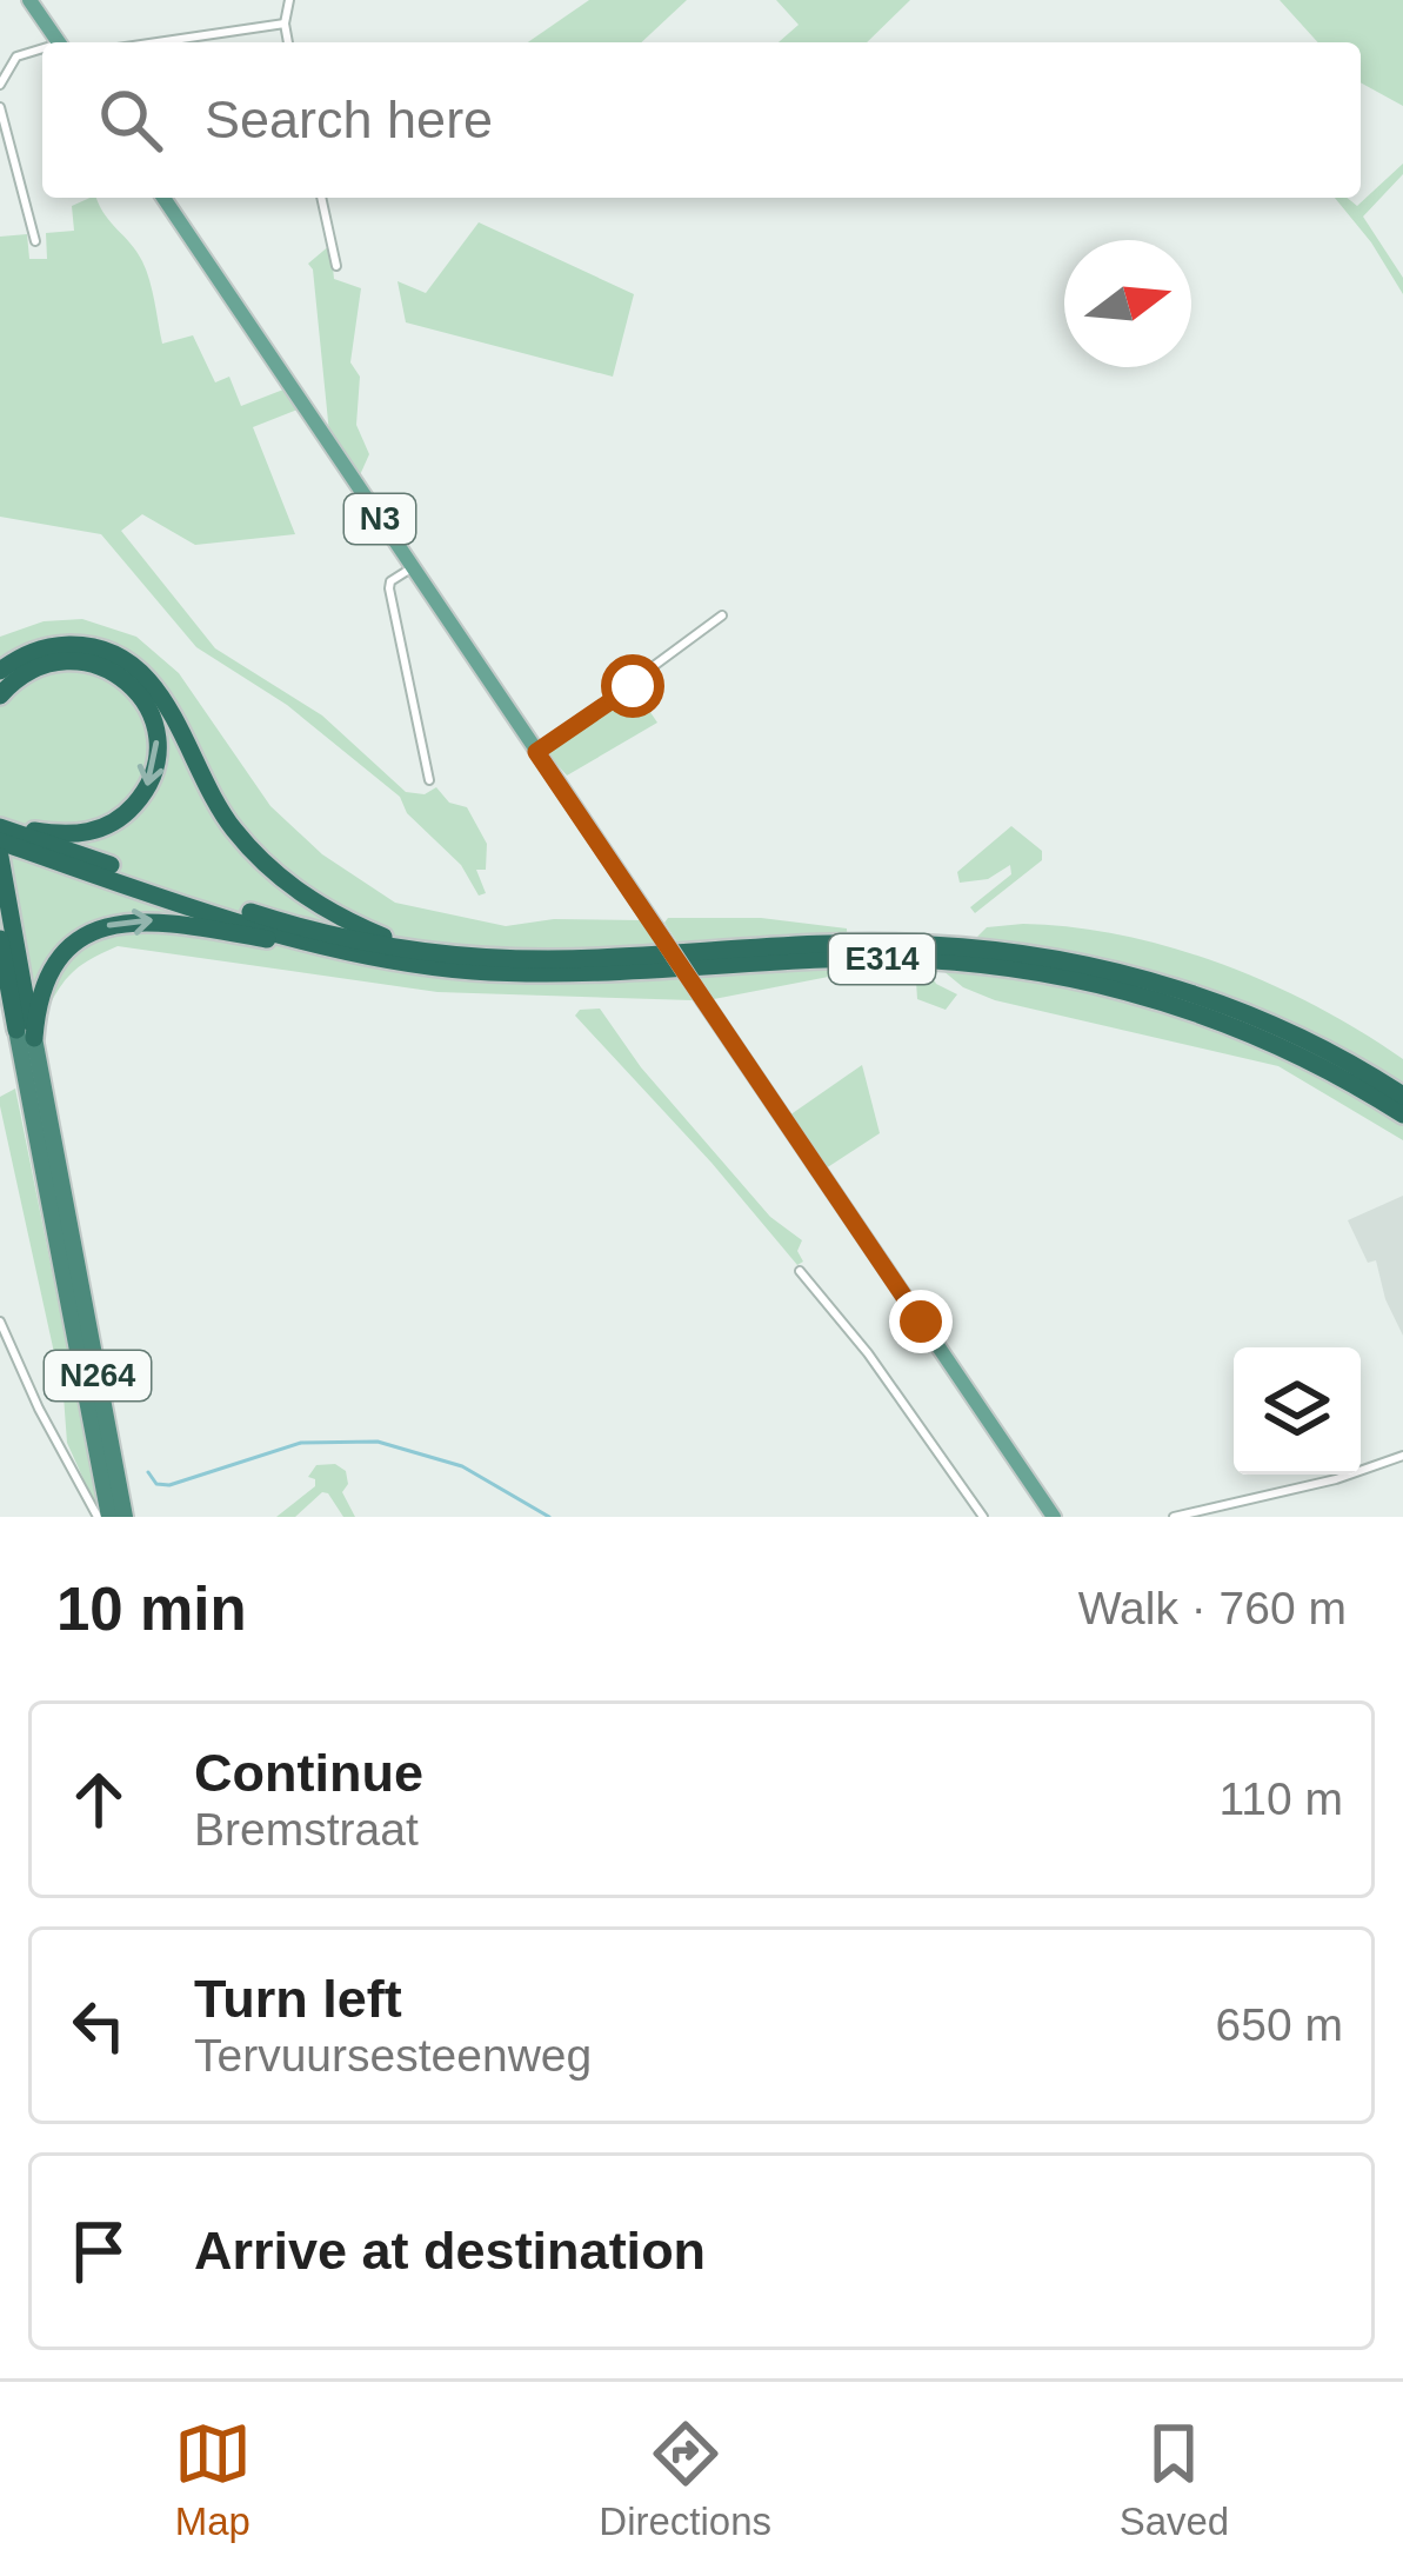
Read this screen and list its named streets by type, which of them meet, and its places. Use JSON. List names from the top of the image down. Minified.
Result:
{"streets":{"highway":["E314","N264"],"main road":["N3"]},"north":"right","page":{"search":"Search here","heading":["10 min","Walk · 760 m"],"list":[["Continue","Bremstraat","110 m"],["Turn left","Tervuursesteenweg","650 m"],"Arrive at destination"],"nav":["Map","Directions","Saved"]}}
